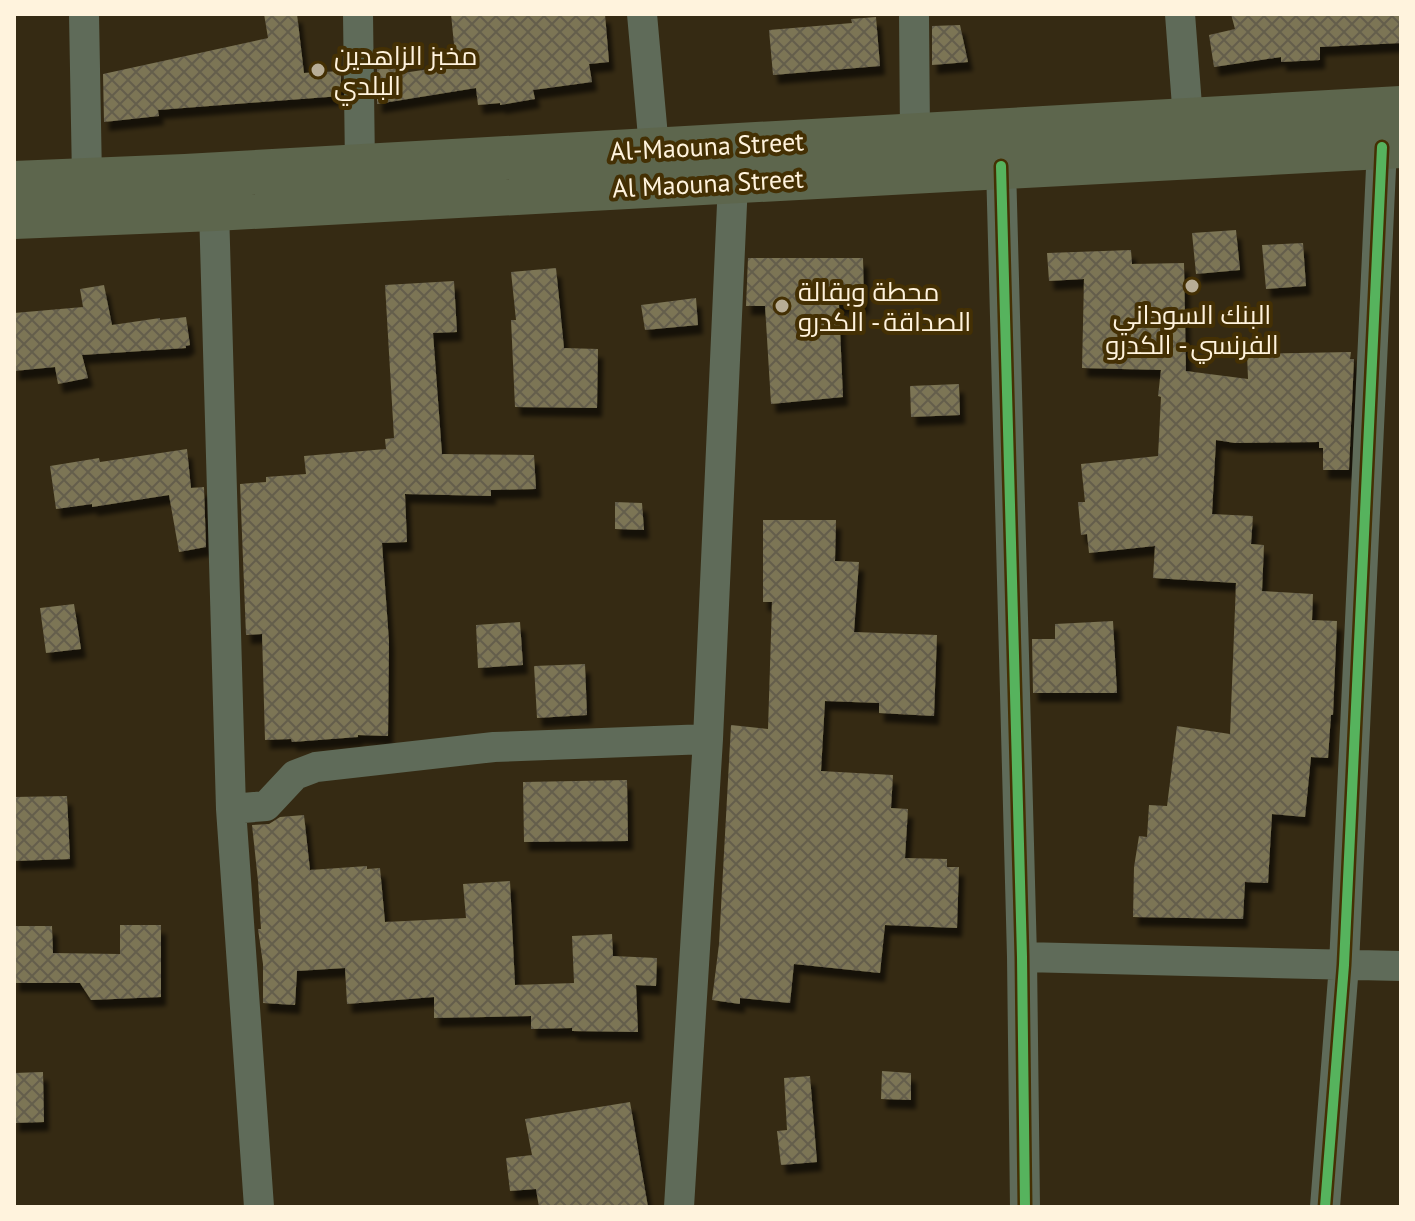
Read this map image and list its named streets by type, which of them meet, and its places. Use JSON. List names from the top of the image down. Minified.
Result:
{"streets":{"highway":["Al-Maouna Street","Al Maouna Street"]},"crossings":[["Al-Maouna Street","Al Maouna Street"]],"places":["مخبز الزاهدين البلدي","البنك السوداني الفرنسي - الكدرو","محطة وبقالة الصداقة - الكدرو"]}
